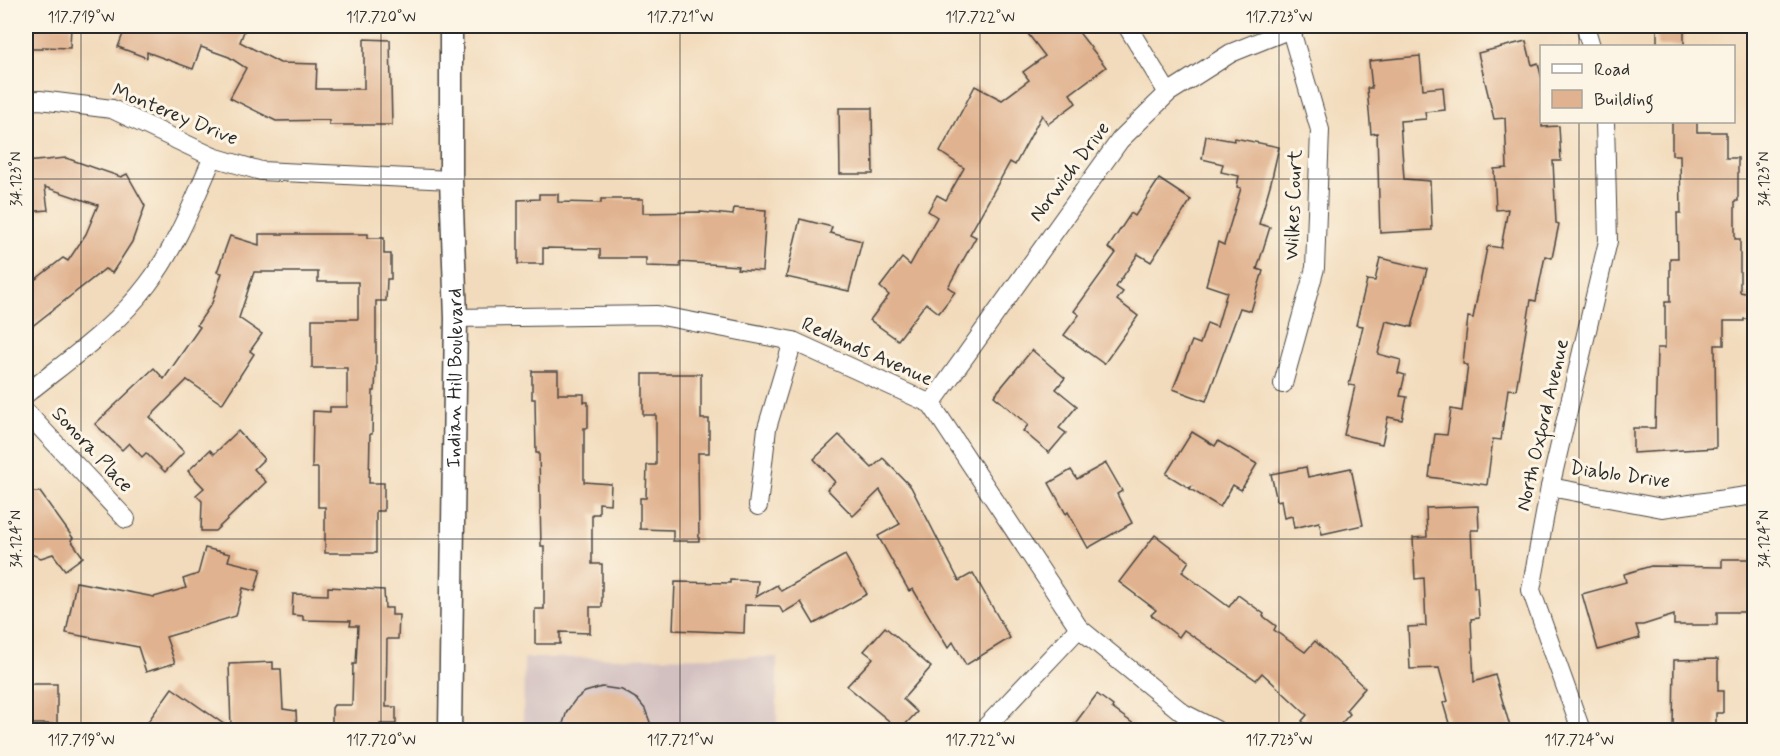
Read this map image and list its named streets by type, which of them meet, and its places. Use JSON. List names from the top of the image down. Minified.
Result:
{"streets":{"street":["Monterey Drive","Norwich Drive","Wilkes Court","Redlands Avenue","Indian Hill Boulevard","North Oxford Avenue","Sonora Place","Diablo Drive"]},"crossings":[["Monterey Drive","Indian Hill Boulevard"],["Norwich Drive","Wilkes Court"],["Norwich Drive","Redlands Avenue"],["Redlands Avenue","Indian Hill Boulevard"],["North Oxford Avenue","Diablo Drive"]],"legend":["Road","Building"],"coordinates":["117.719°W","117.720°W","117.721°W","117.722°W","117.723°W","34.123°N","34.124°N","117.724°W"]}
